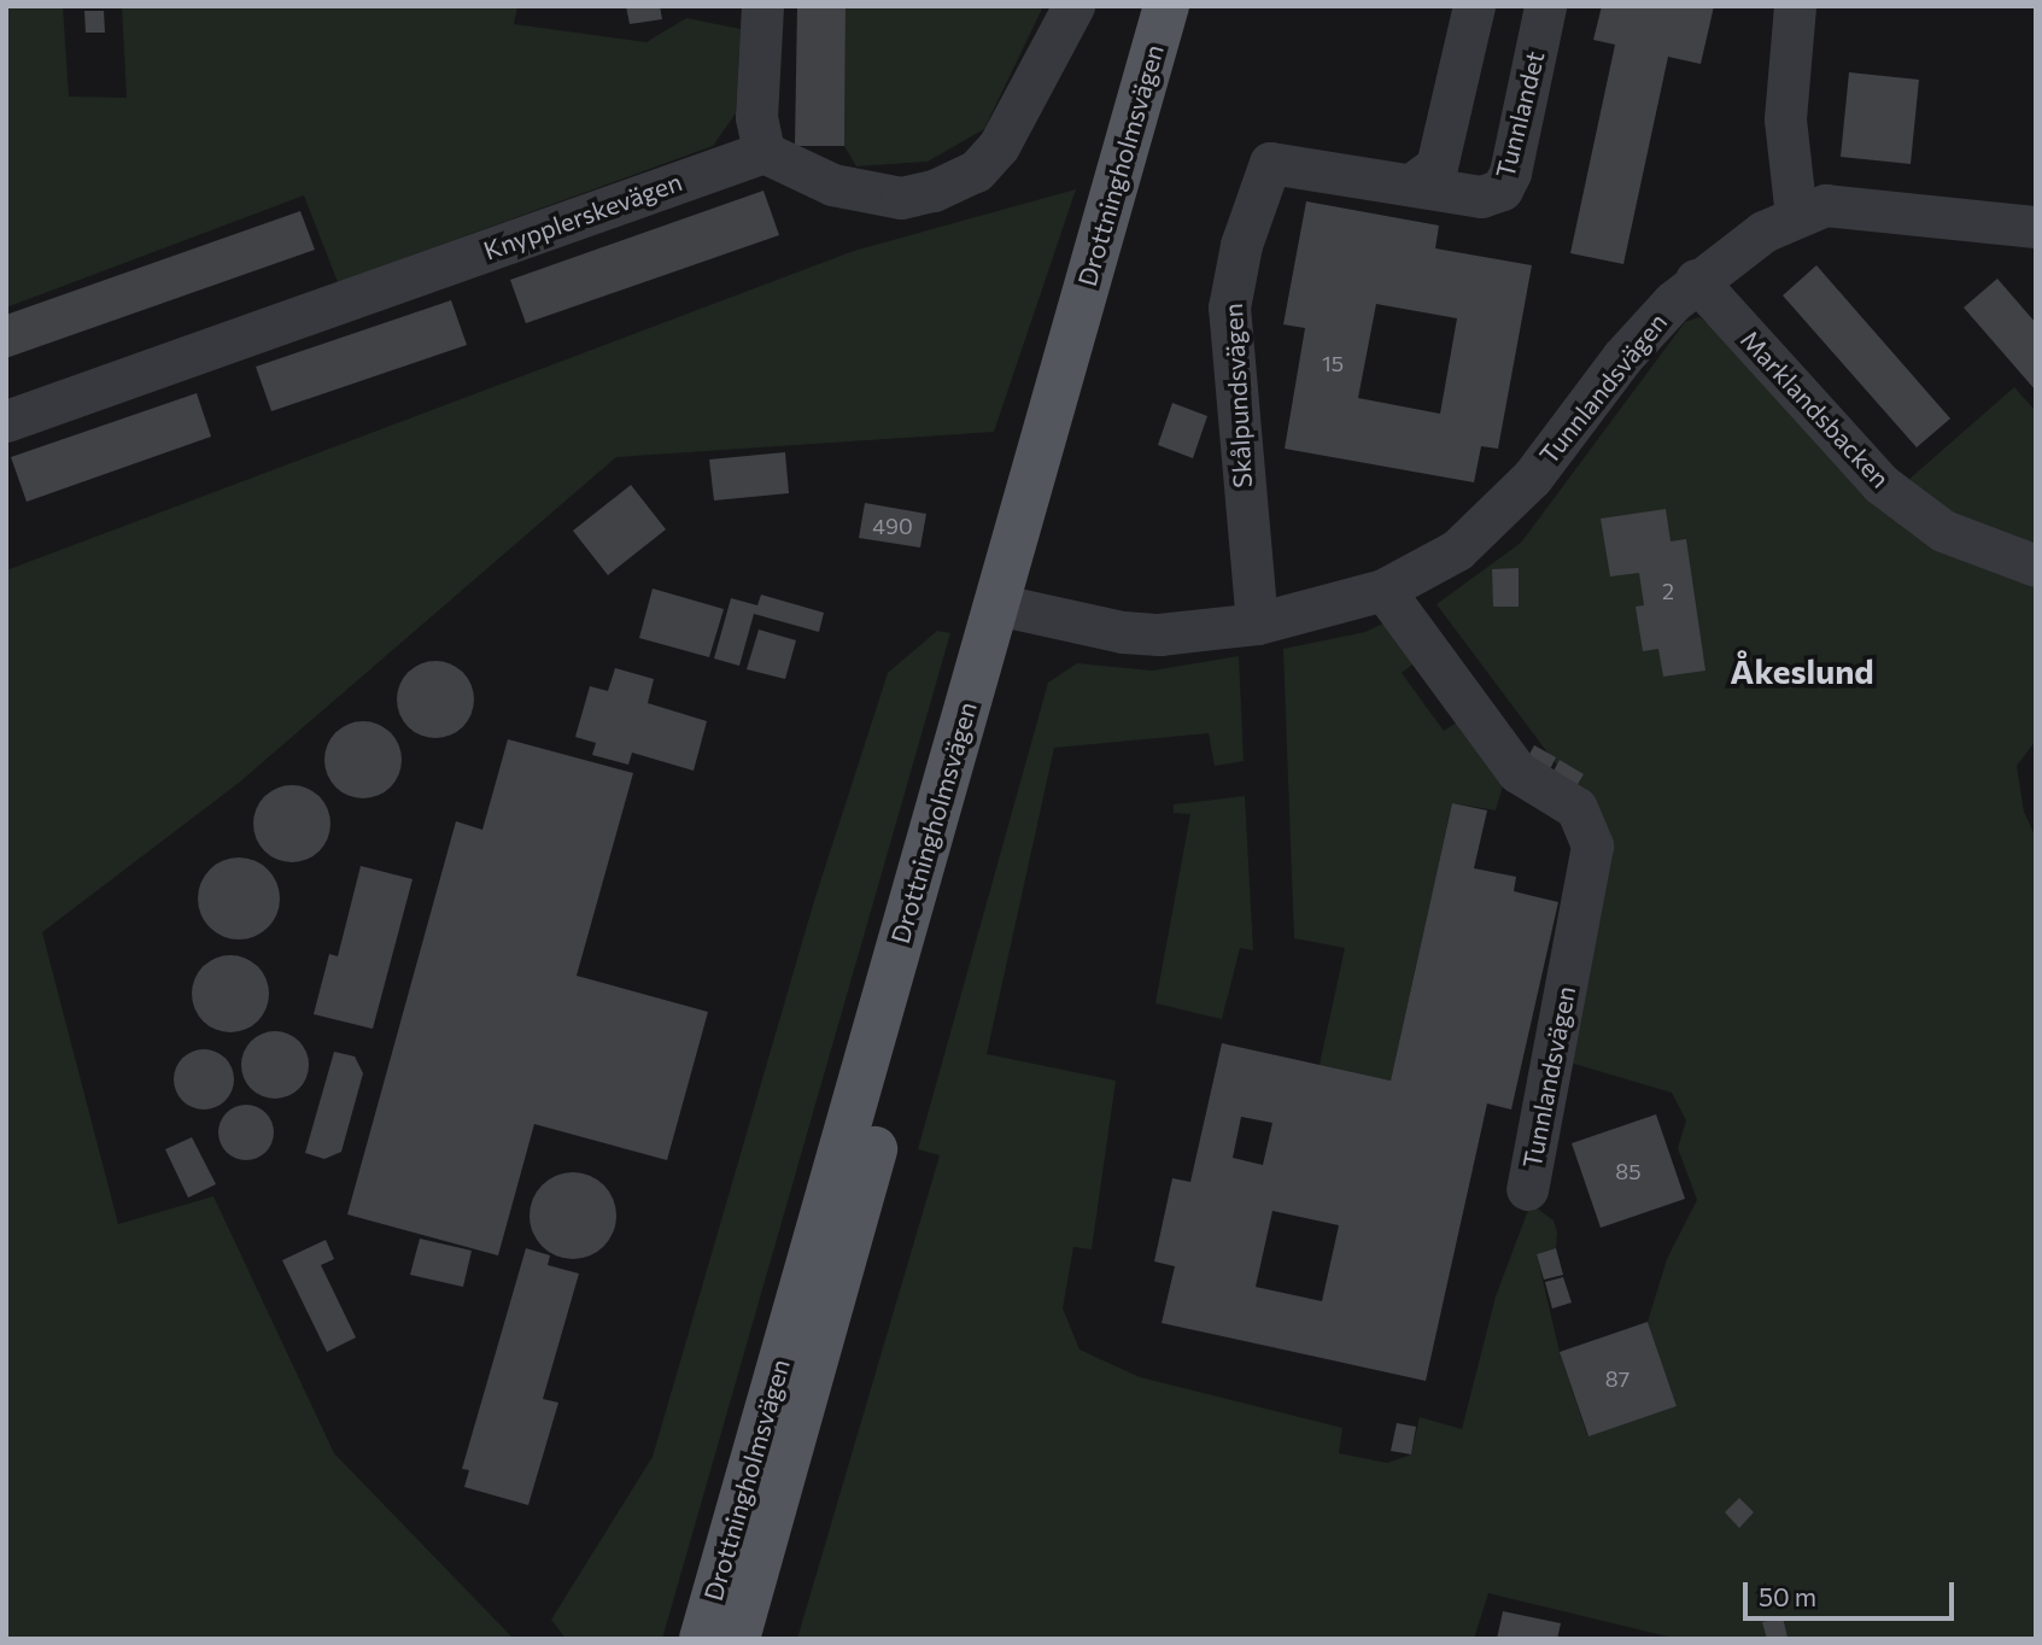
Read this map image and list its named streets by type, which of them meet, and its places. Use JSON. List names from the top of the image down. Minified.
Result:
{"streets":{"main road":["Drottningholmsvägen"],"street":["Tunnlandet","Knypplerskevägen","Tunnlandsvägen","Skålpundsvägen","Marklandsbacken"]},"crossings":[["Tunnlandet","Skålpundsvägen"],["Drottningholmsvägen","Tunnlandsvägen"],["Tunnlandsvägen","Skålpundsvägen"],["Tunnlandsvägen","Marklandsbacken"]],"districts":["Åkeslund"],"house_numbers":["15","490","2","85","87"],"scale_bar":"50 m"}
